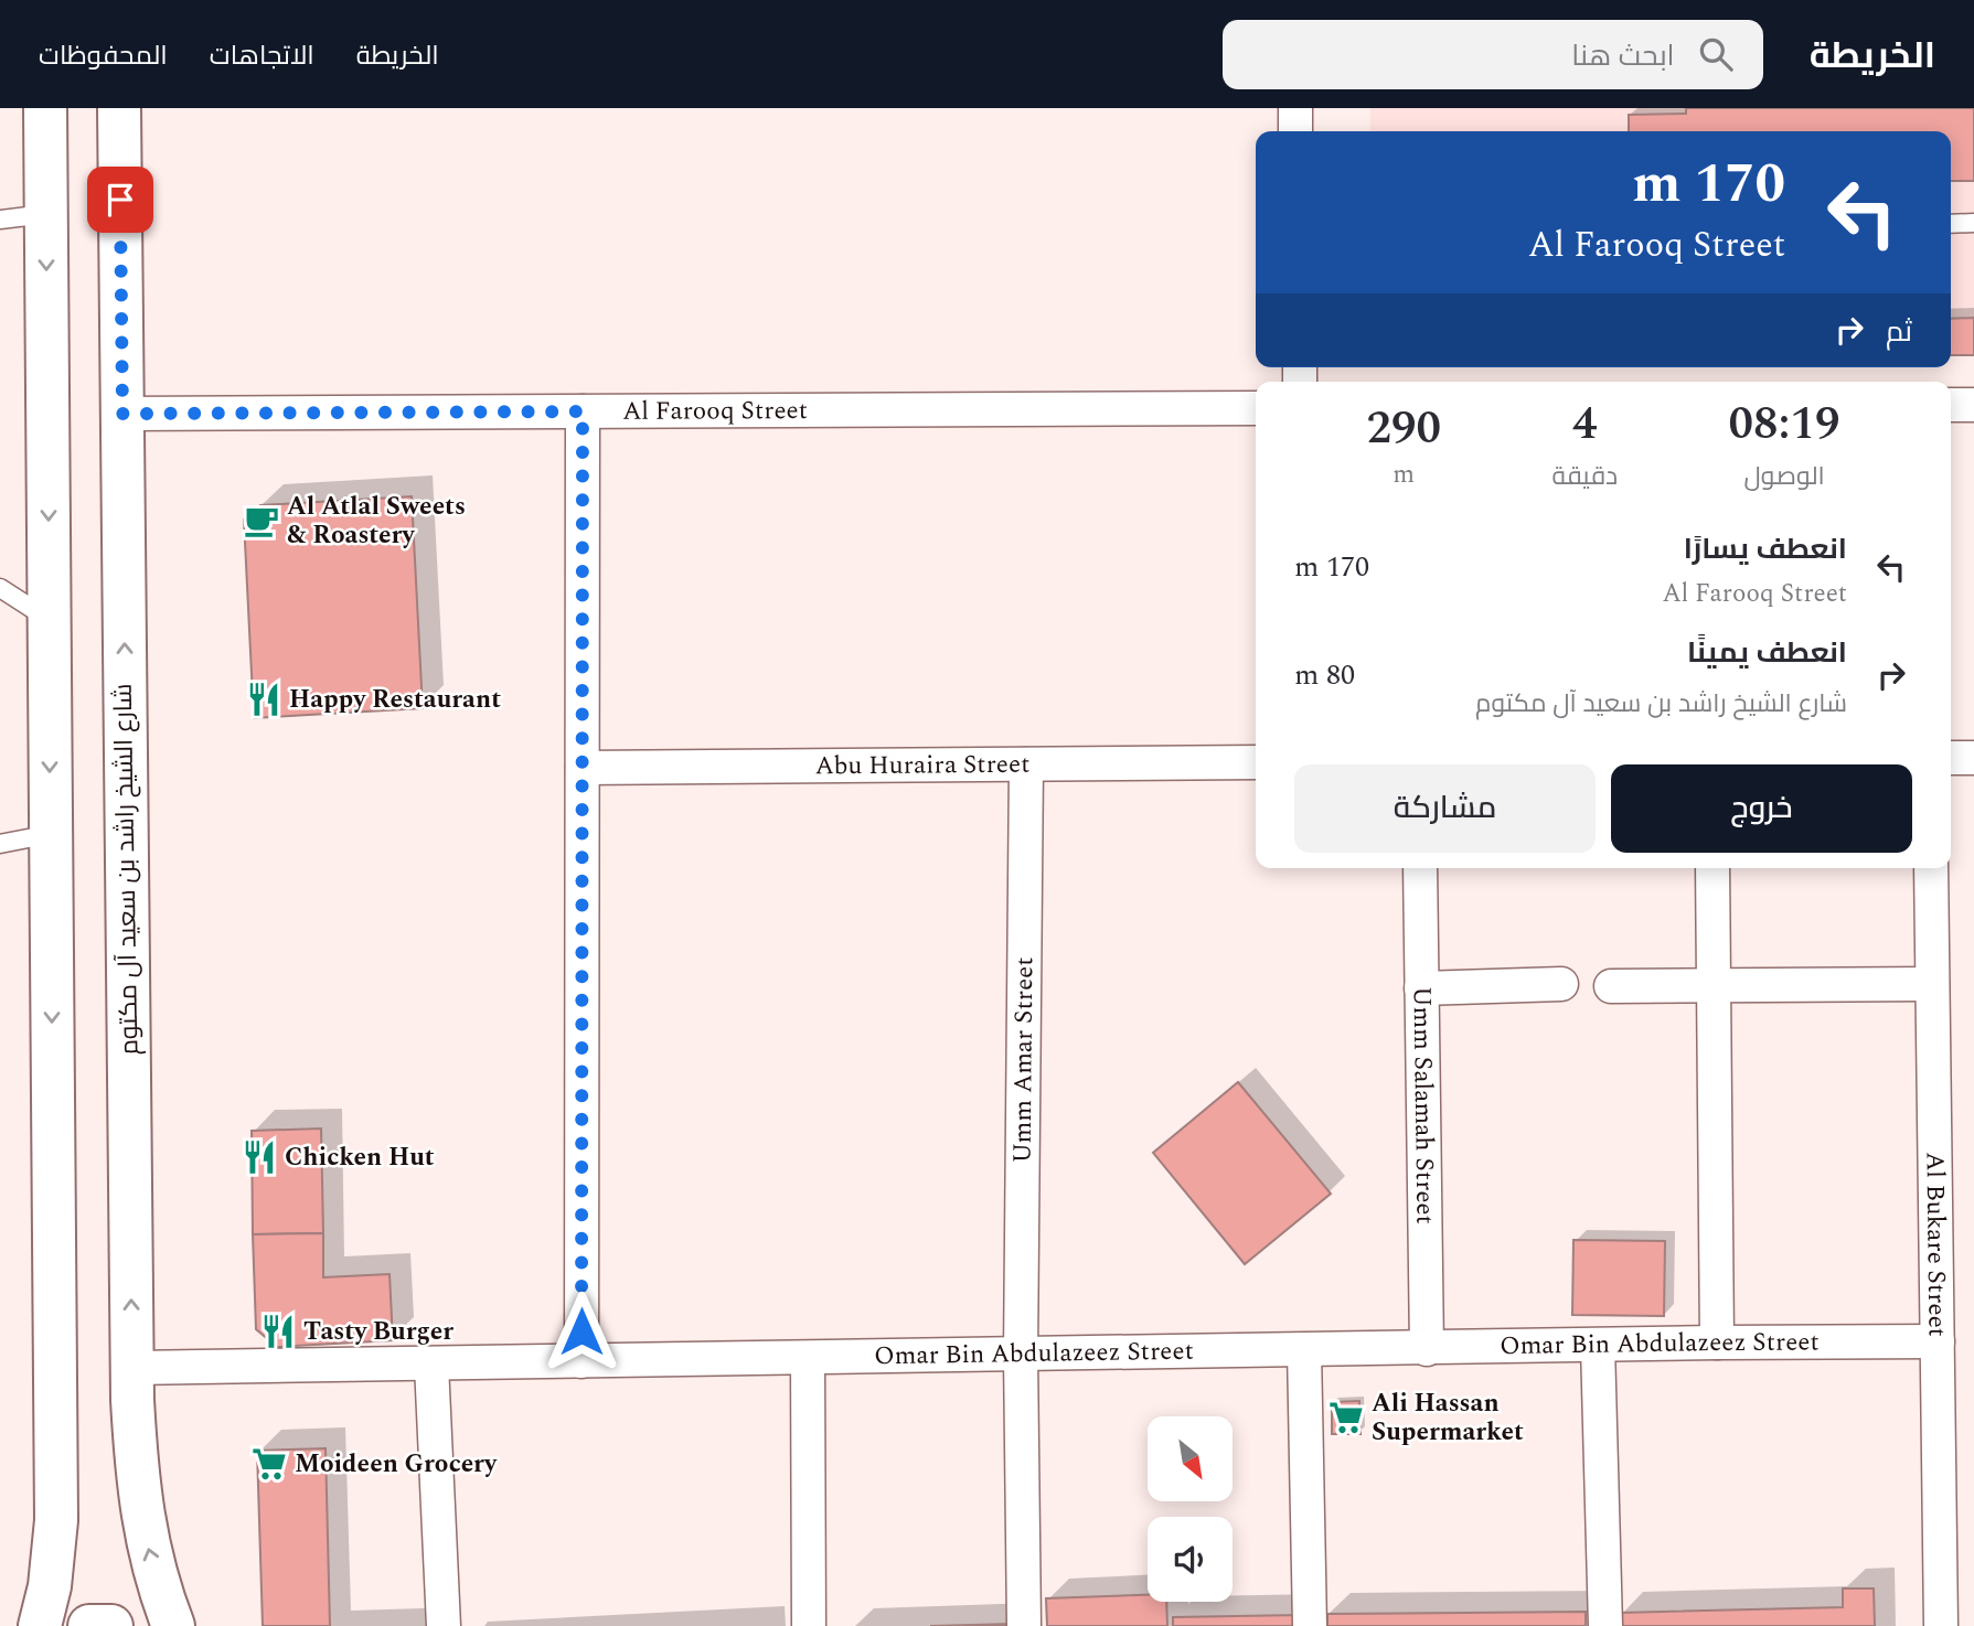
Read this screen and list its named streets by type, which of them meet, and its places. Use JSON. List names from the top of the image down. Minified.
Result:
{"streets":{"street":["Al Farooq Street","Abu Huraira Street","شارع الشيخ راشد بن سعيد آل مكتوم","Umm Amar Street","Umm Salamah Street","Al Bukare Street","Omar Bin Abdulazeez Street"]},"crossings":[["Al Farooq Street","شارع الشيخ راشد بن سعيد آل مكتوم"],["Abu Huraira Street","Umm Amar Street"],["شارع الشيخ راشد بن سعيد آل مكتوم","Omar Bin Abdulazeez Street"],["Umm Amar Street","Omar Bin Abdulazeez Street"],["Umm Salamah Street","Omar Bin Abdulazeez Street"],["Al Bukare Street","Omar Bin Abdulazeez Street"]],"places":{"cafe":["Al Atlal Sweets & Roastery"],"restaurant":["Happy Restaurant","Chicken Hut","Tasty Burger"],"supermarket":["Ali Hassan Supermarket","Moideen Grocery"]},"north":"bottom right","page":{"header":"الخريطة","search":"ابحث هنا","nav":["الخريطة","الاتجاهات","المحفوظات"],"turn":["170 m","Al Farooq Street"],"then":"ثم","eta":["08:19","الوصول","4","دقيقة","290","m"],"list":[{"name":"انعطف يسارًا","note":"Al Farooq Street","value":"170 m"},{"name":"انعطف يمينًا","note":"شارع الشيخ راشد بن سعيد آل مكتوم","value":"80 m"}],"buttons":["خروج","مشاركة"]}}
